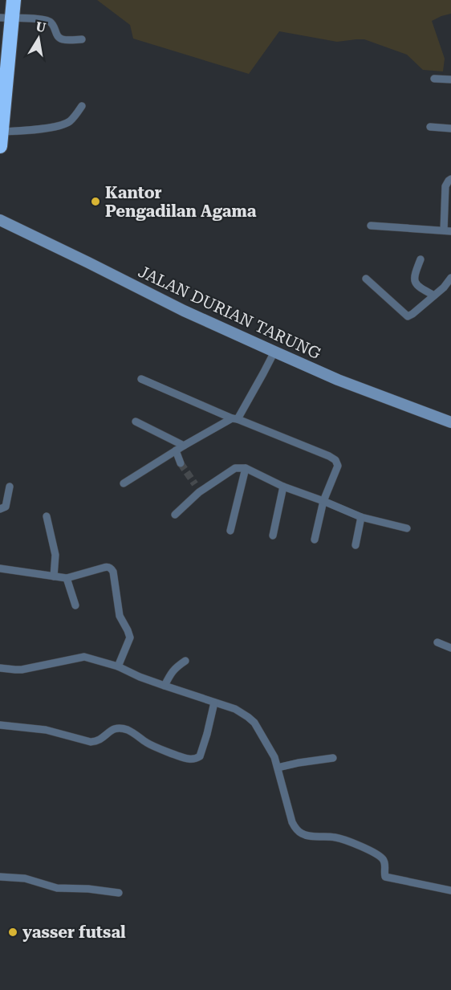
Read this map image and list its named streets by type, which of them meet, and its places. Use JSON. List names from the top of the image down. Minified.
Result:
{"streets":{"street":["JALAN DURIAN TARUNG"]},"places":["Kantor Pengadilan Agama","yasser futsal"],"north":"top"}
